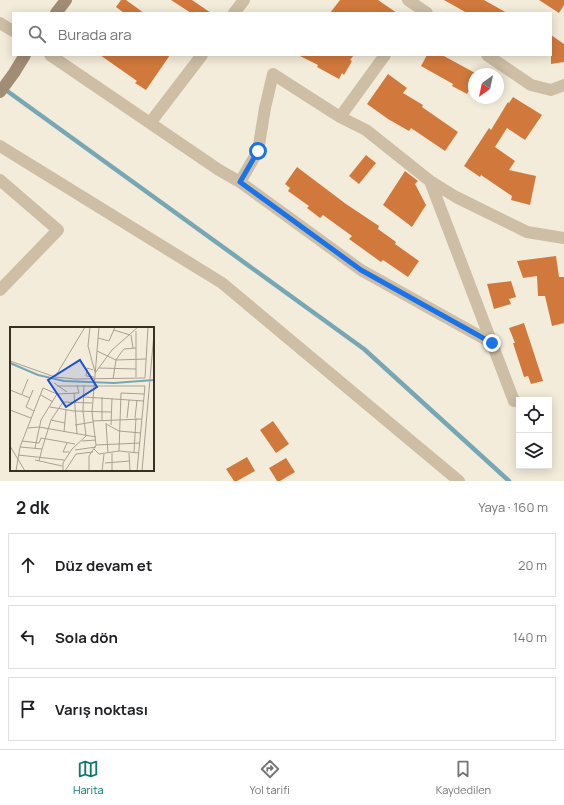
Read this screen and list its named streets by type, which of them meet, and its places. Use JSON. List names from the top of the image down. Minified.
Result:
{"north":"bottom left","page":{"search":"Burada ara","heading":["2 dk","Yaya · 160 m"],"list":[["Düz devam et","20 m"],["Sola dön","140 m"],"Varış noktası"],"nav":["Harita","Yol tarifi","Kaydedilen"]}}
